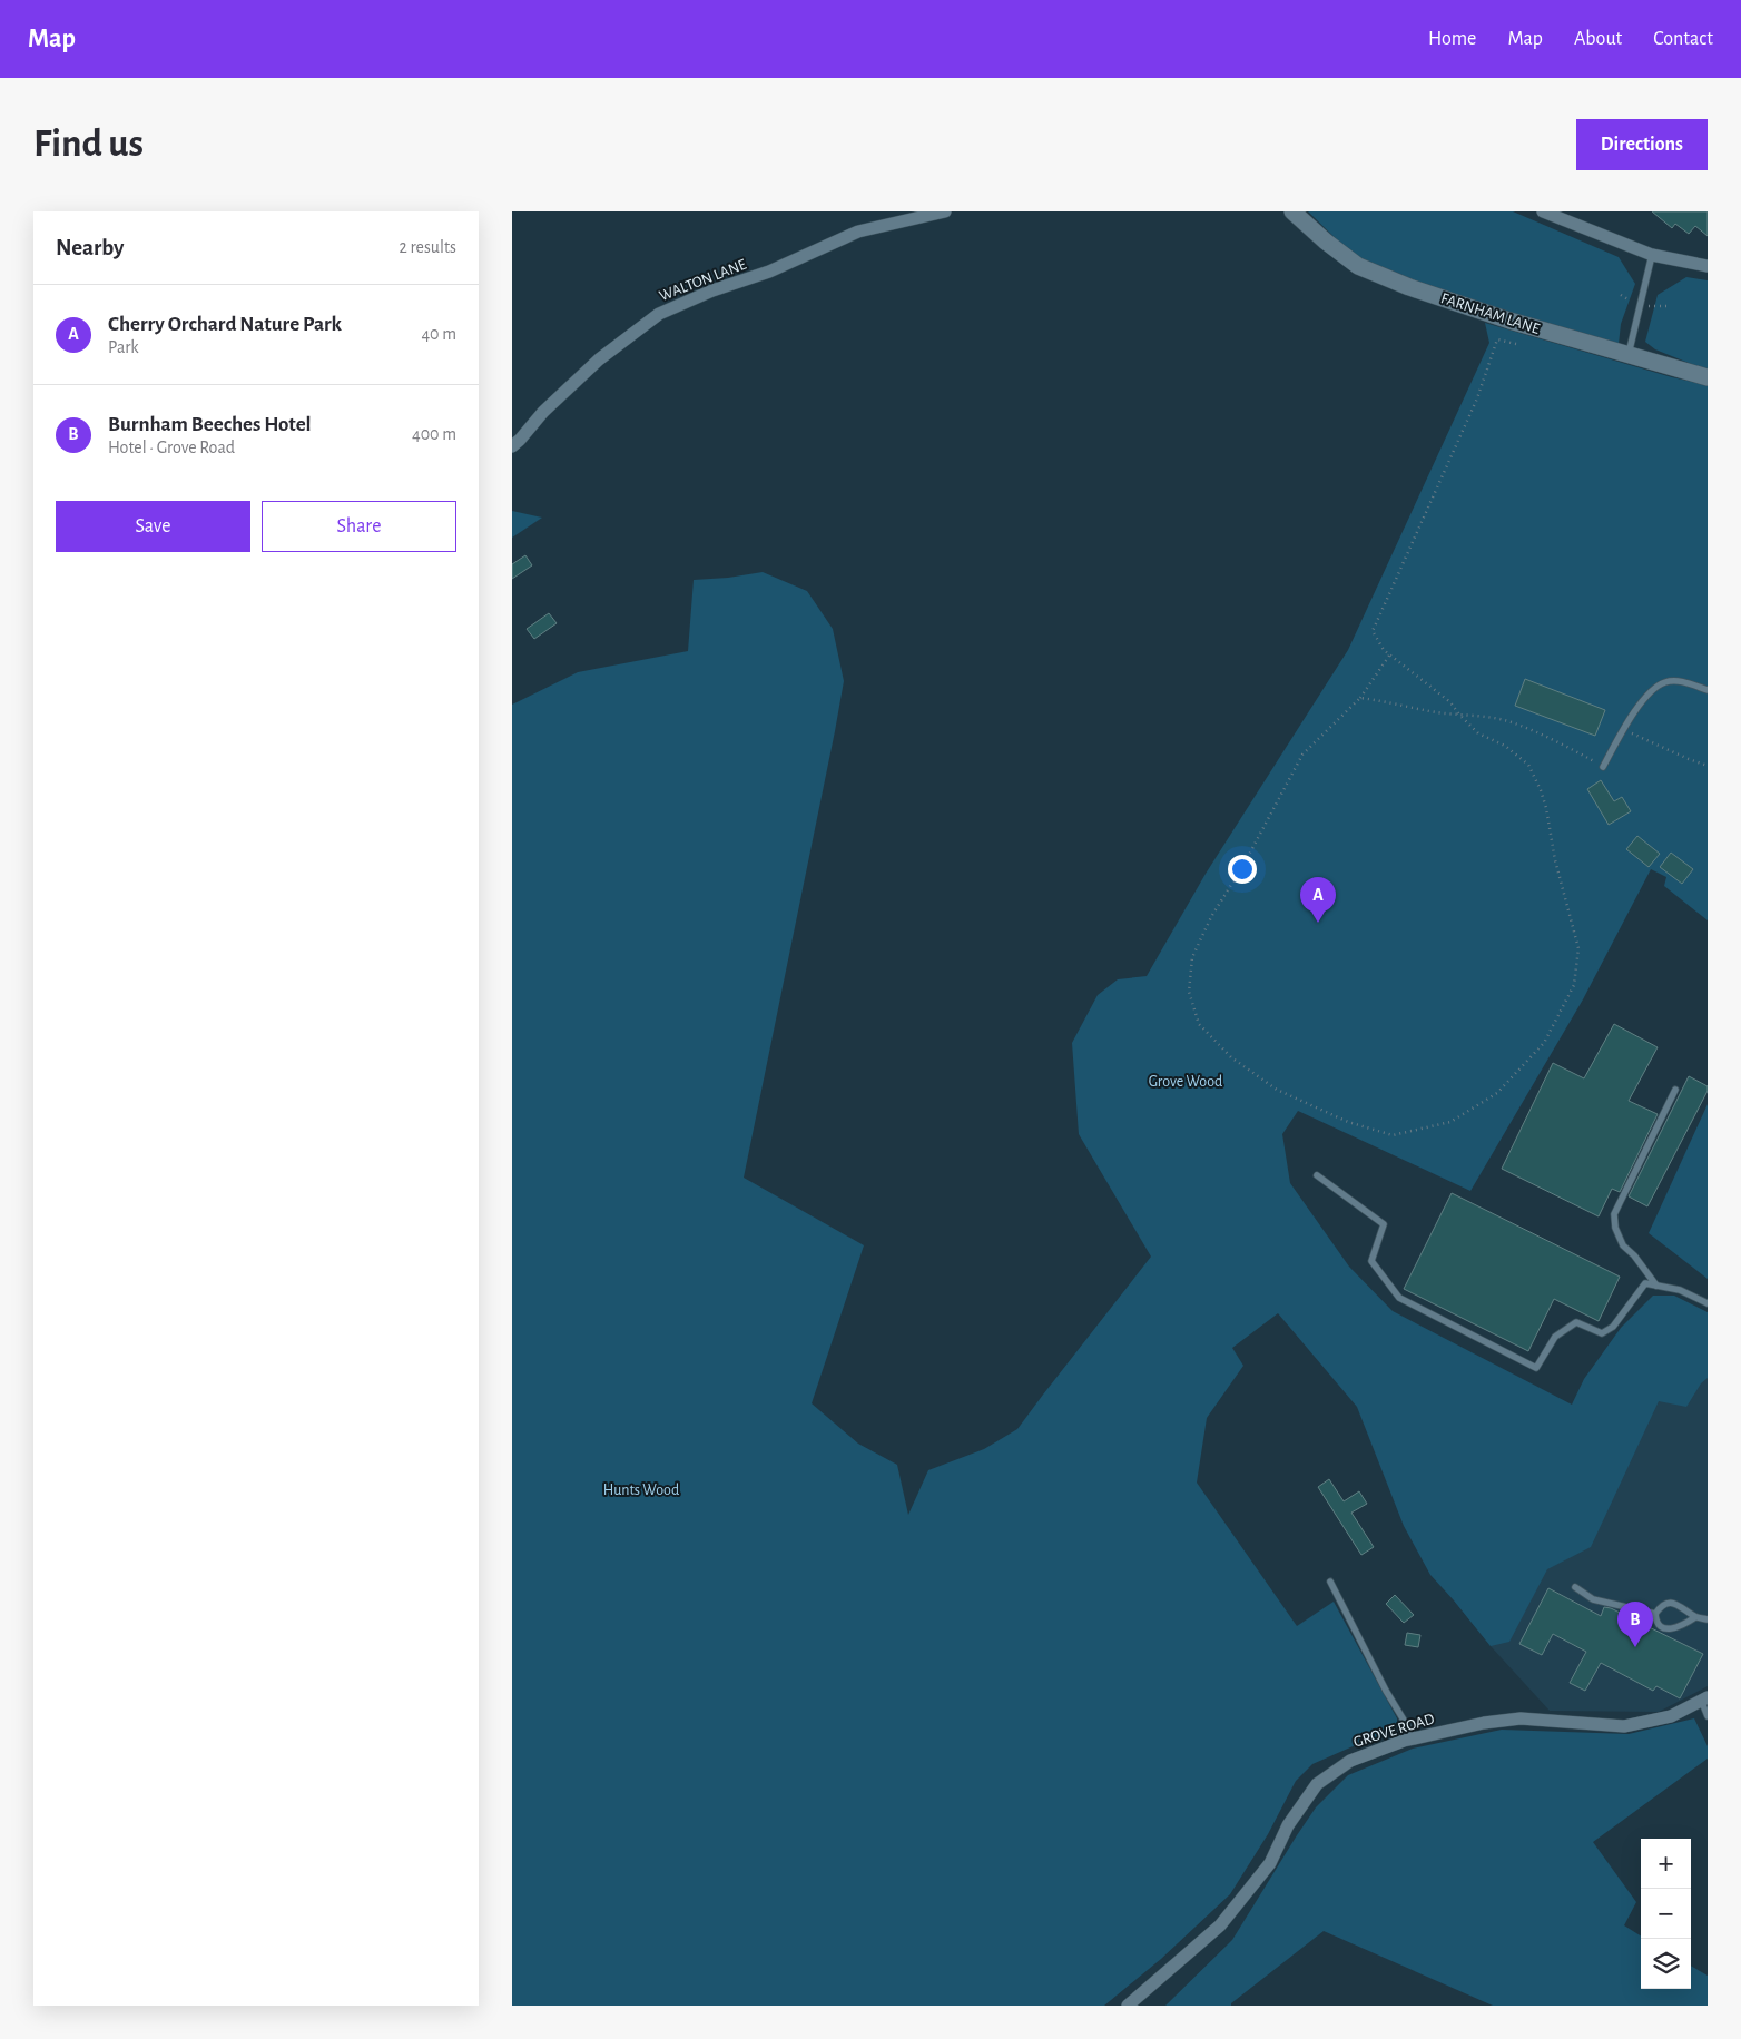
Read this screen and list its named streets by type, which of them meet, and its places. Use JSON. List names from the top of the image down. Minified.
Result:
{"streets":{"street":["WALTON LANE","FARNHAM LANE","GROVE ROAD"]},"parks":["Grove Wood","Hunts Wood"],"page":{"header":"Map","nav":["Home","Map","About","Contact"],"buttons":["Directions",["Save","Share"]],"title":"Find us","heading":["Nearby","2 results"],"list":[{"mark":"A","name":"Cherry Orchard Nature Park","note":"Park","value":"40 m"},{"mark":"B","name":"Burnham Beeches Hotel","note":"Hotel · Grove Road","value":"400 m"}],"pins":["A","B"],"map_buttons":["+","−"]}}
